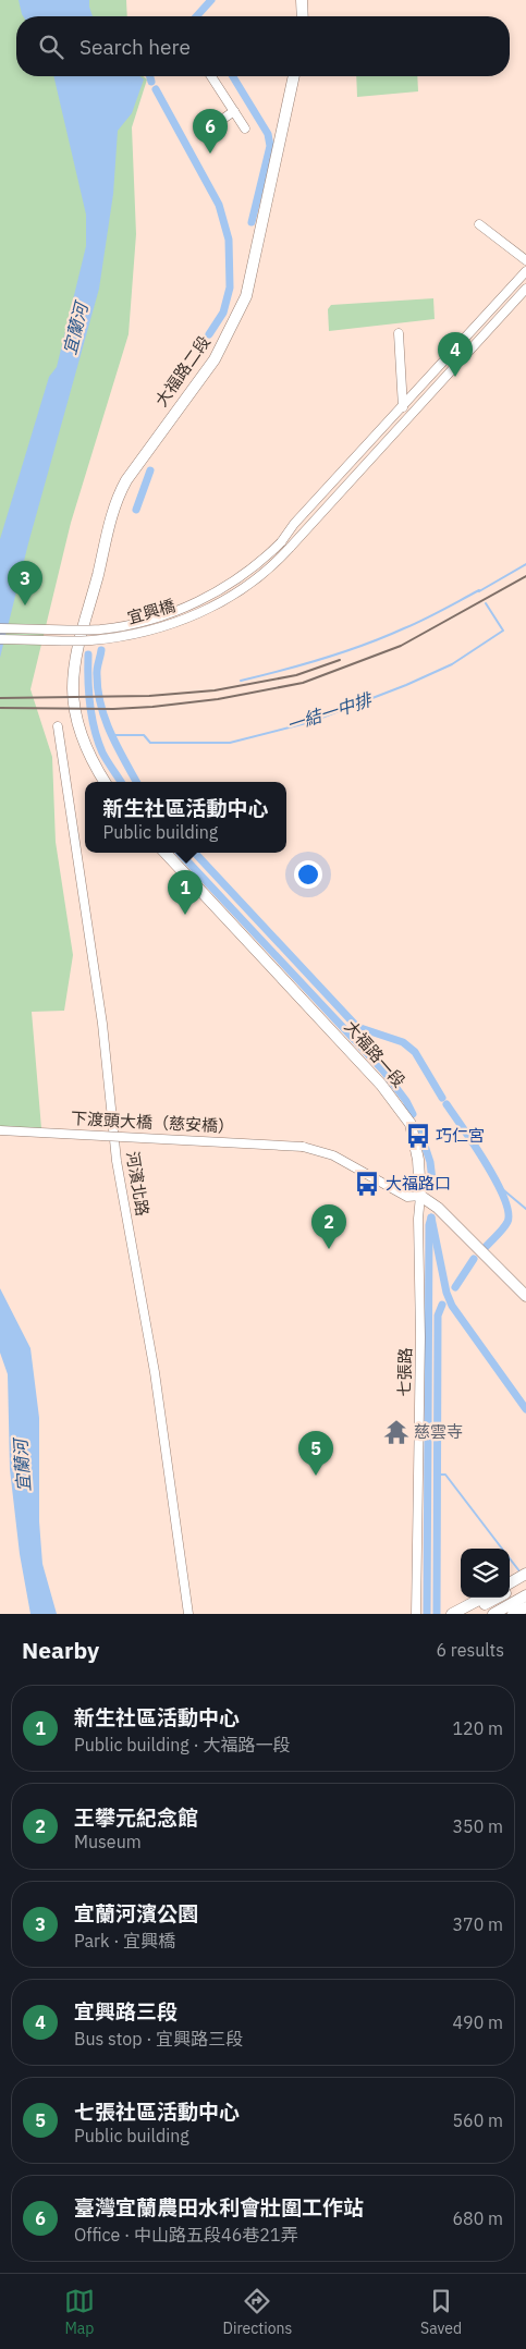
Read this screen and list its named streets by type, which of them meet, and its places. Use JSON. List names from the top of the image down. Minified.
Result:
{"streets":{"main road":["大福路二段","大福路一段"],"street":["宜興橋","下渡頭大橋（慈安橋）","河濱北路","七張路"]},"crossings":[["大福路一段","下渡頭大橋（慈安橋）"],["大福路一段","七張路"],["下渡頭大橋（慈安橋）","七張路"]],"water":["宜蘭河","一結一中排"],"places":{"bus stop":["巧仁宮","大福路口"],"temple":["慈雲寺"]},"page":{"search":"Search here","pins":["6","4","3","1","2","5"],"popup":["新生社區活動中心","Public building"],"heading":["Nearby","6 results"],"list":[{"mark":"1","name":"新生社區活動中心","note":"Public building · 大福路一段","value":"120 m"},{"mark":"2","name":"王攀元紀念館","note":"Museum","value":"350 m"},{"mark":"3","name":"宜蘭河濱公園","note":"Park · 宜興橋","value":"370 m"},{"mark":"4","name":"宜興路三段","note":"Bus stop · 宜興路三段","value":"490 m"},{"mark":"5","name":"七張社區活動中心","note":"Public building","value":"560 m"},{"mark":"6","name":"臺灣宜蘭農田水利會壯圍工作站","note":"Office · 中山路五段46巷21弄","value":"680 m"}],"nav":["Map","Directions","Saved"]}}
